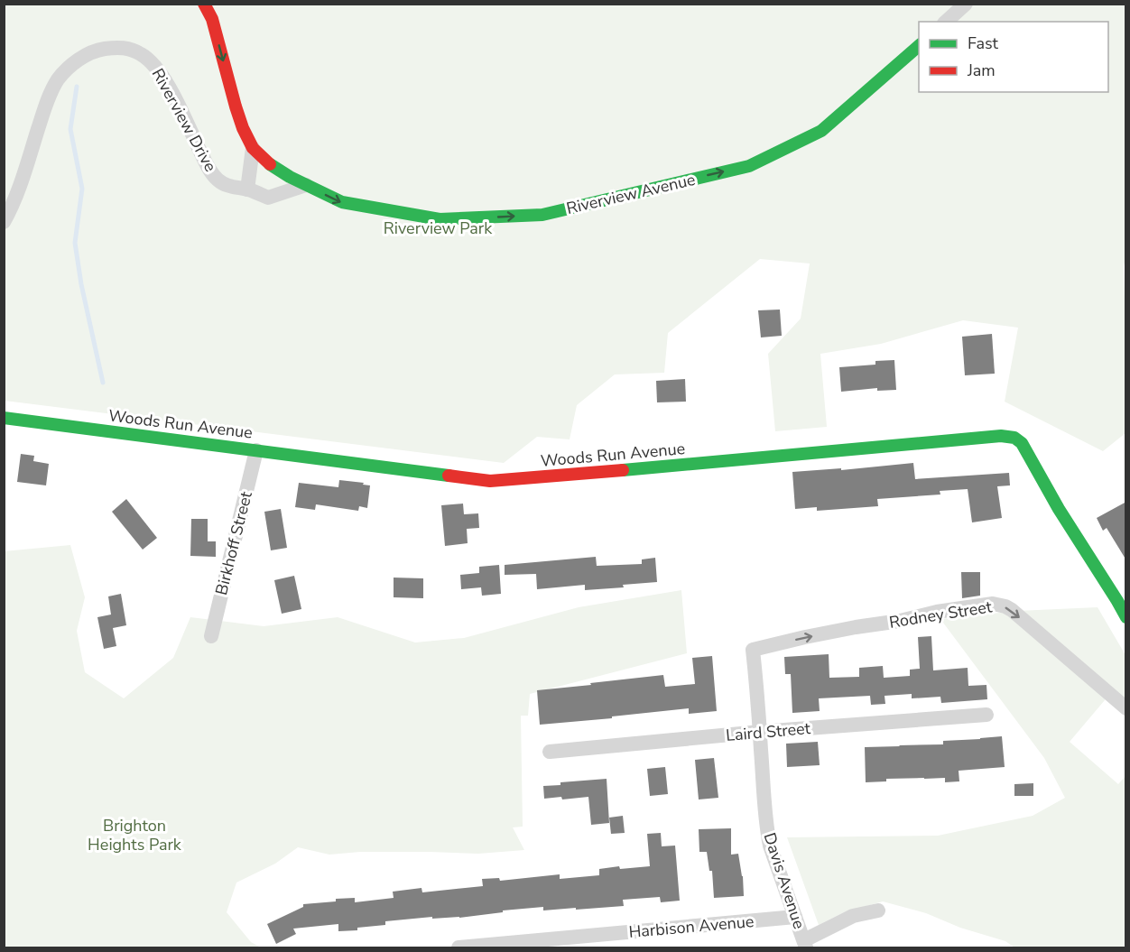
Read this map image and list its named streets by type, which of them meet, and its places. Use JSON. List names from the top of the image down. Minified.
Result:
{"streets":{"street":["Riverview Drive","Riverview Avenue","Woods Run Avenue","Birkhoff Street","Rodney Street","Laird Street","Davis Avenue","Harbison Avenue"]},"crossings":[["Woods Run Avenue","Birkhoff Street"],["Rodney Street","Davis Avenue"],["Laird Street","Davis Avenue"],["Davis Avenue","Harbison Avenue"]],"one_way":["Riverview Avenue","Rodney Street"],"parks":["Riverview Park","Brighton Heights Park"],"legend":["Fast","Jam"]}
